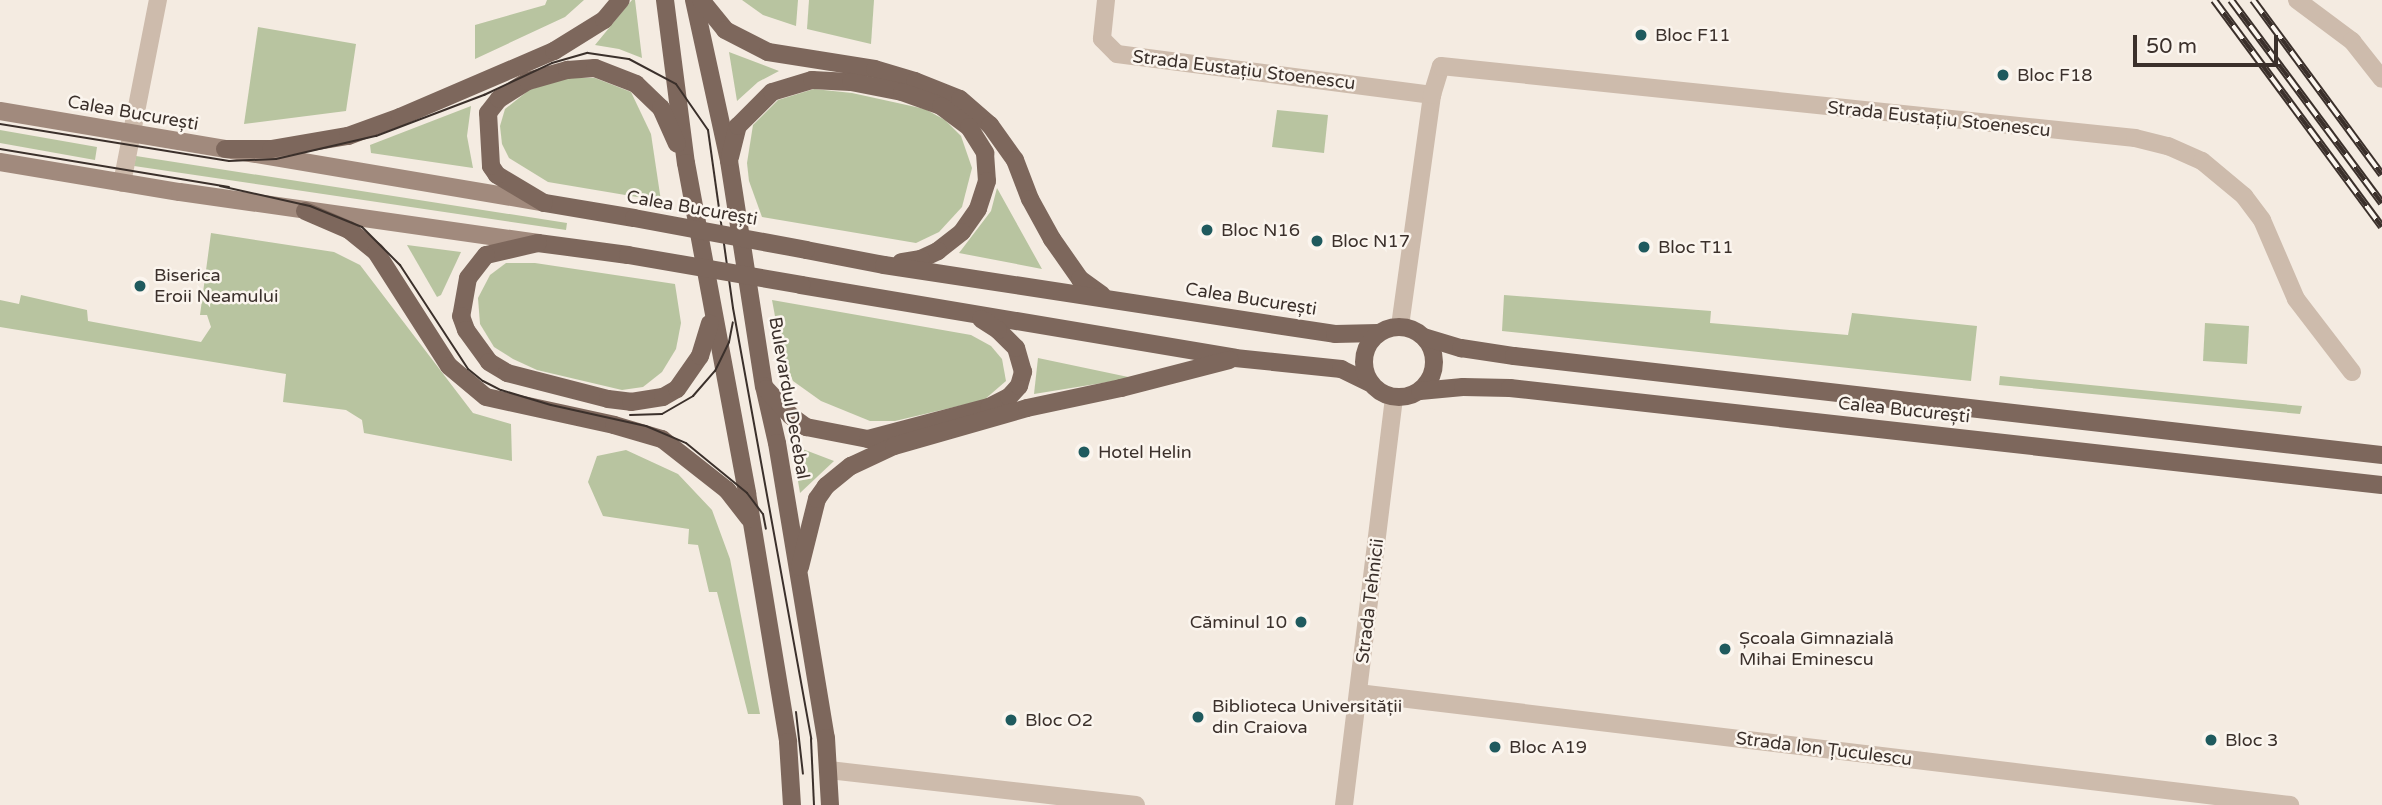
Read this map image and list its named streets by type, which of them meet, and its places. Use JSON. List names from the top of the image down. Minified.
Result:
{"streets":{"main road":["Calea București","Bulevardul Decebal"],"street":["Strada Eustațiu Stoenescu","Strada Tehnicii","Strada Ion Țuculescu"]},"crossings":[["Strada Eustațiu Stoenescu","Calea București"],["Strada Eustațiu Stoenescu","Strada Tehnicii"],["Calea București","Strada Tehnicii"],["Strada Tehnicii","Strada Ion Țuculescu"]],"places":["Bloc F11","Bloc F18","Bloc N16","Bloc N17","Bloc T11","Biserica Eroii Neamului","Hotel Helin","Căminul 10","Școala Gimnazială Mihai Eminescu","Biblioteca Universității din Craiova","Bloc O2","Bloc 3","Bloc A19"],"scale_bar":"50 m"}
